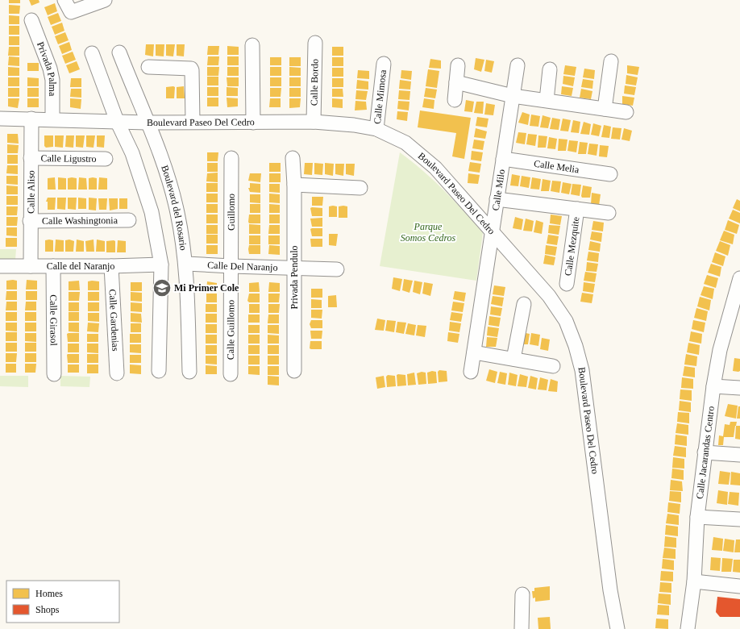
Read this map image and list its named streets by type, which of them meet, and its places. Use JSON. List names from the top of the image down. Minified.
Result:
{"streets":{"street":["Privada Palma","Calle Bordo","Calle Mimosa","Boulevard Paseo Del Cedro","Calle Ligustro","Calle Melia","Calle Milo","Calle Aliso","Boulevard del Rosario","Guillomo","Calle Washingtonia","Calle Mezquite","Calle del Naranjo","Calle Del Naranjo","Privada Pendulo","Calle Girasol","Calle Gardenias","Calle Guillomo","Calle Jacarandas Centro"]},"crossings":[["Privada Palma","Boulevard Paseo Del Cedro"],["Calle Bordo","Boulevard Paseo Del Cedro"],["Calle Mimosa","Boulevard Paseo Del Cedro"],["Boulevard Paseo Del Cedro","Calle Milo"],["Boulevard Paseo Del Cedro","Calle Aliso"],["Boulevard Paseo Del Cedro","Boulevard del Rosario"],["Calle Ligustro","Calle Aliso"],["Calle Melia","Calle Milo"],["Calle Milo","Calle Mezquite"],["Calle Aliso","Calle Washingtonia"],["Calle Aliso","Calle del Naranjo"],["Boulevard del Rosario","Calle Del Naranjo"],["Guillomo","Calle Del Naranjo"],["Guillomo","Calle Guillomo"],["Calle del Naranjo","Calle Girasol"],["Calle del Naranjo","Calle Gardenias"],["Calle Del Naranjo","Privada Pendulo"],["Calle Del Naranjo","Calle Guillomo"]],"parks":["Parque Somos Cedros"],"places":{"school or university":["Mi Primer Cole"]},"legend":["Homes","Shops"]}
